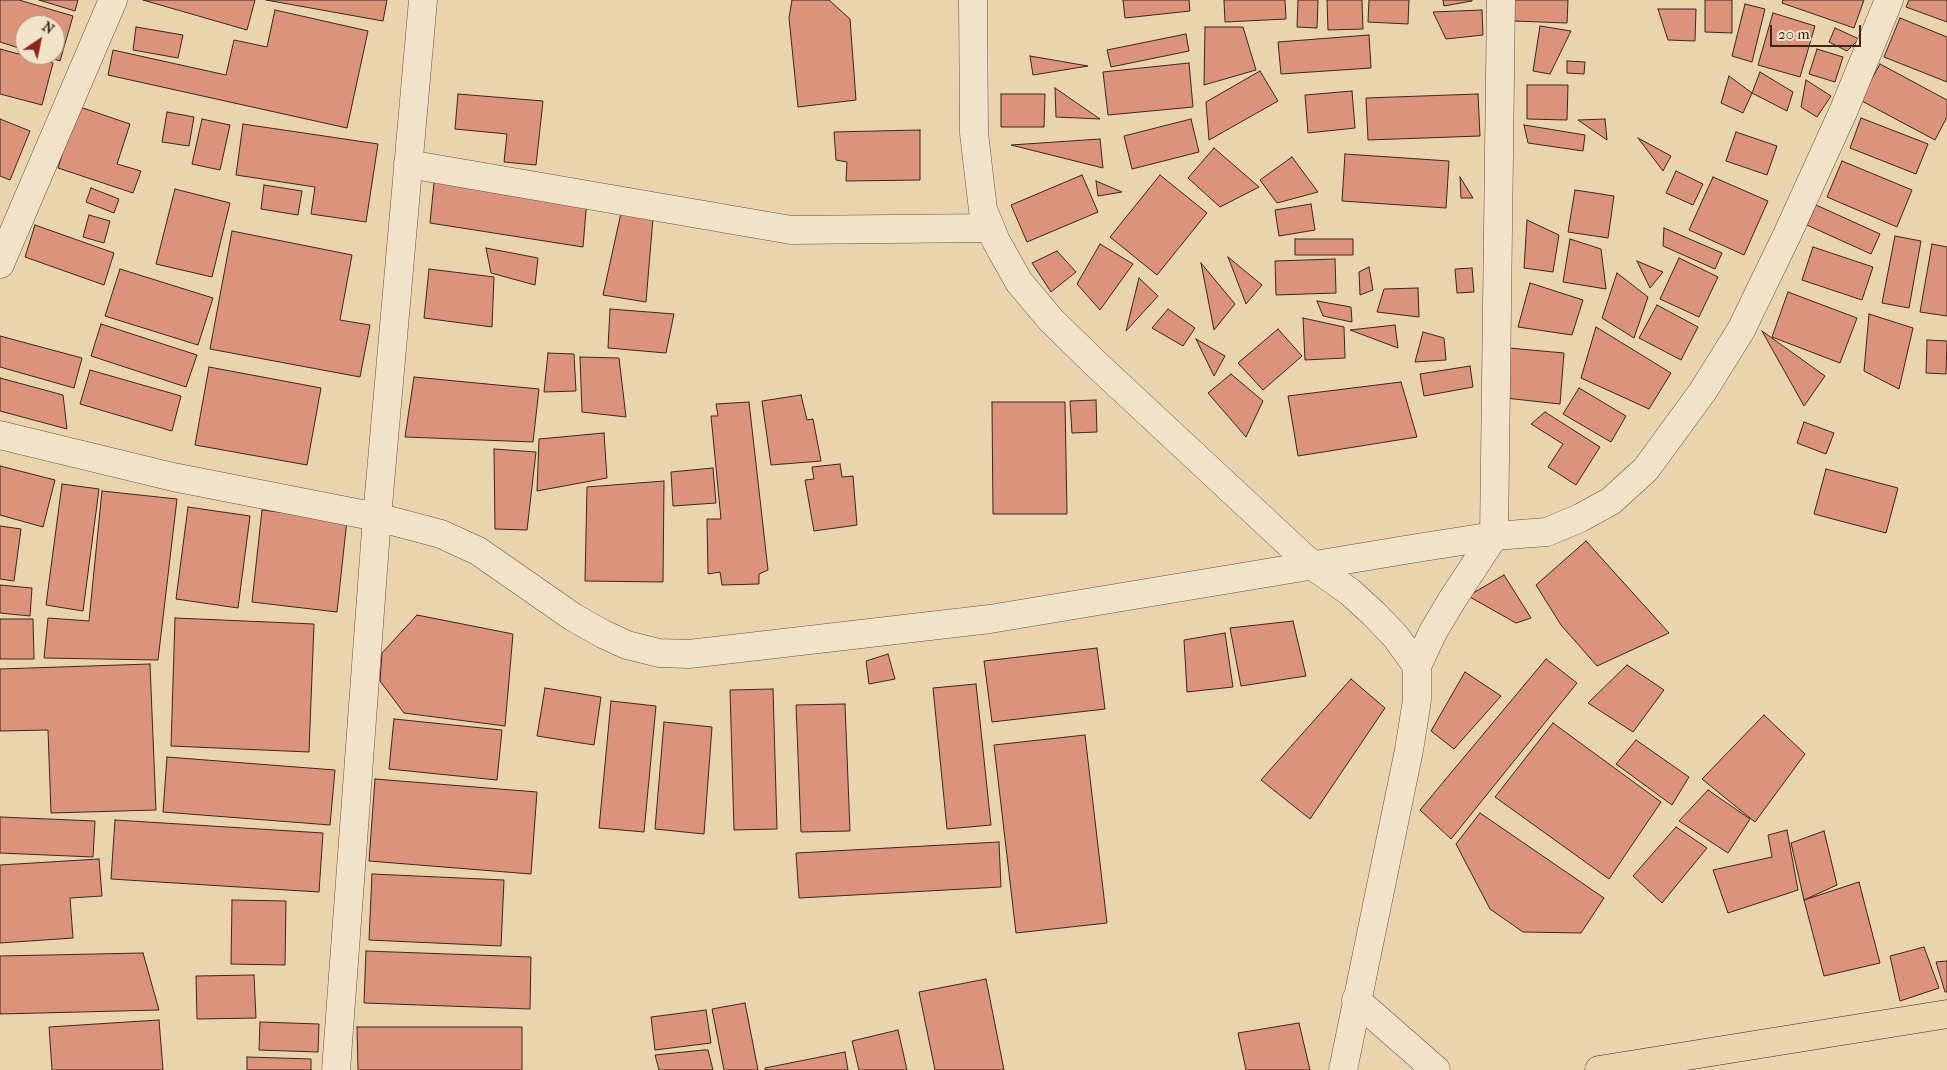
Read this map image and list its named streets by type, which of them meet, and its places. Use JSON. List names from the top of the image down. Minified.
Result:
{"scale_bar":"20 m","north":"top right"}
